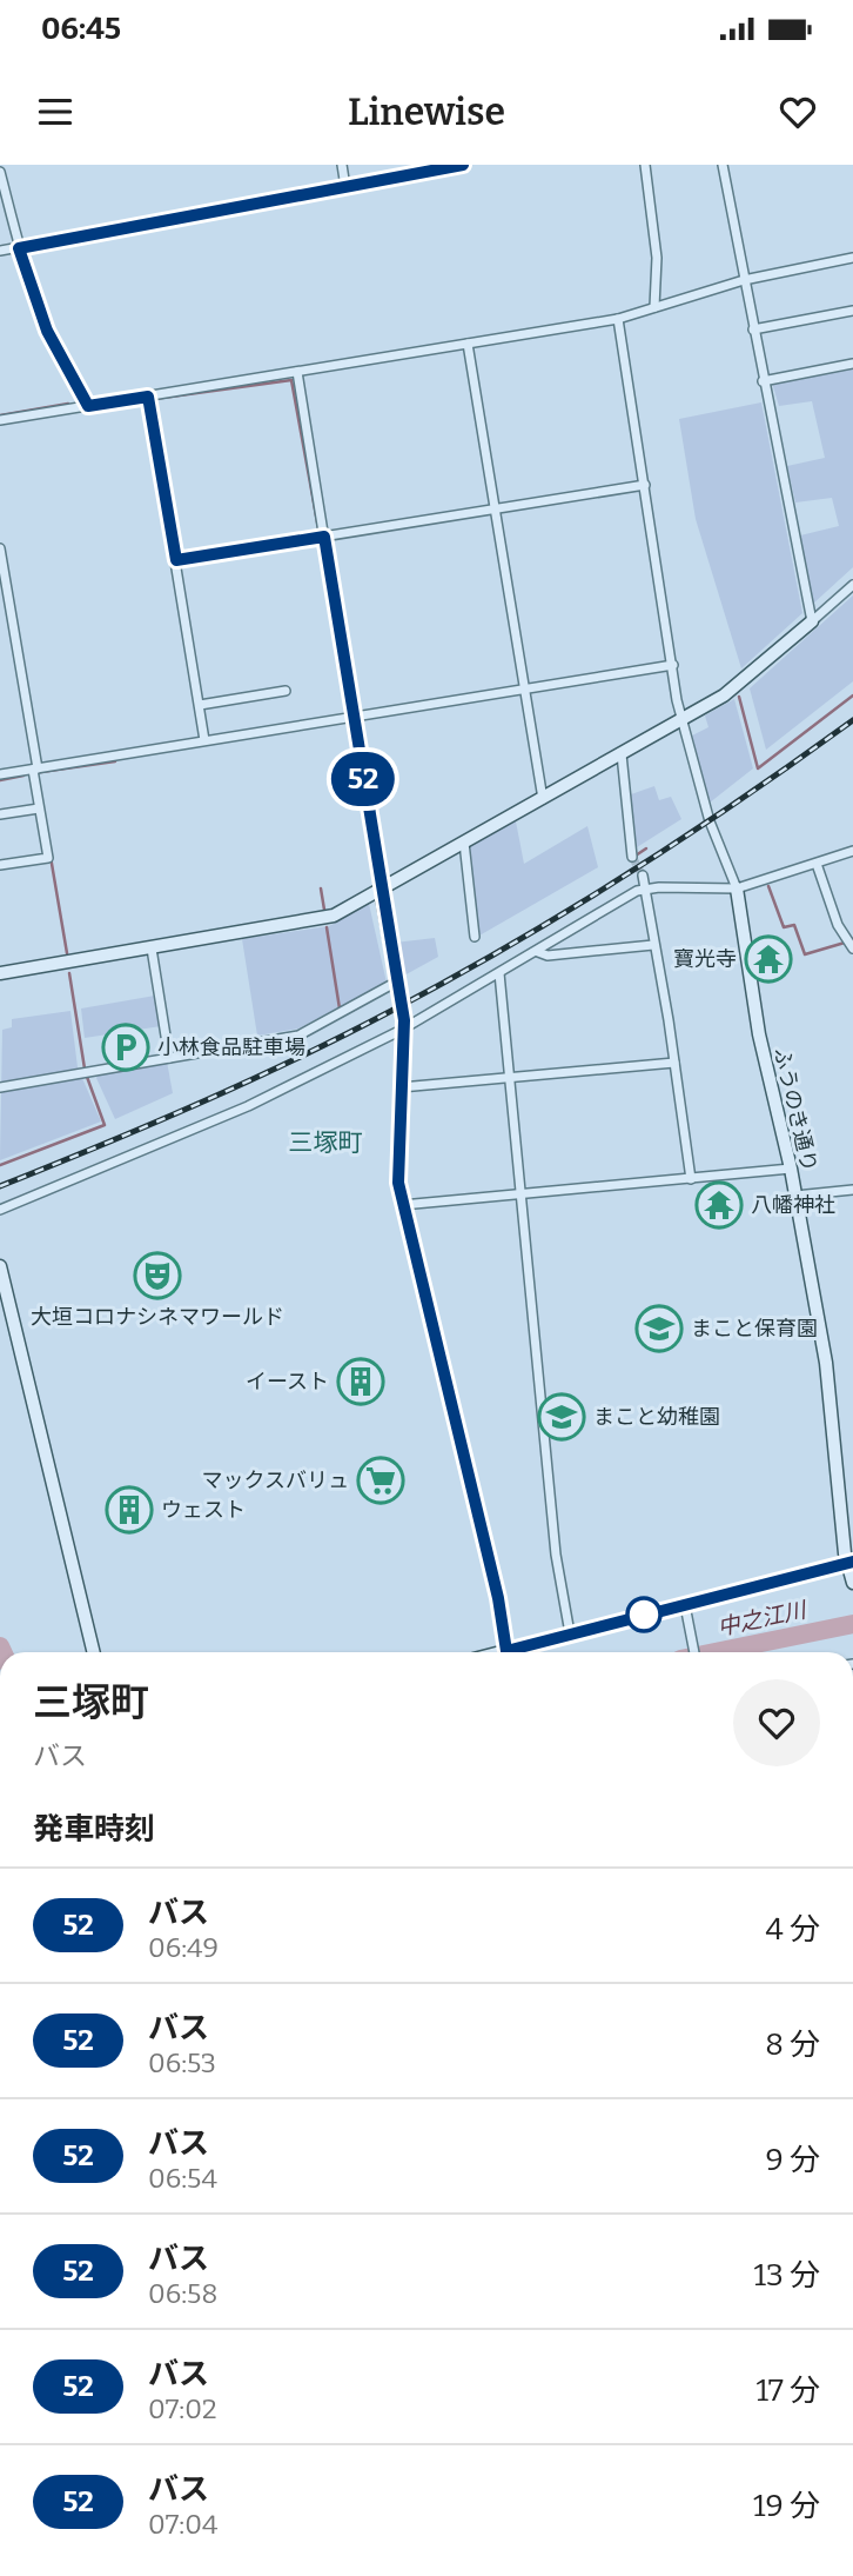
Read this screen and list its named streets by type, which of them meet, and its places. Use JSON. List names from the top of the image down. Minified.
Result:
{"streets":{"street":["ふうのき通り"]},"districts":["三塚町"],"water":["中之江川"],"places":{"temple":["寶光寺","八幡神社"],"parking":["小林食品駐車場"],"theatre":["大垣コロナシネマワールド"],"school or university":["まこと保育園","まこと幼稚園"],"building":["イースト","ウェスト"],"supermarket":["マックスバリュ"]},"lines":["bus line 52"],"page":{"status":"06:45","header":"Linewise","on_map":"52","heading":[["三塚町","バス"],"発車時刻"],"list":[{"mark":"52","name":"バス","note":"06:49","value":"4 分"},{"mark":"52","name":"バス","note":"06:53","value":"8 分"},{"mark":"52","name":"バス","note":"06:54","value":"9 分"},{"mark":"52","name":"バス","note":"06:58","value":"13 分"},{"mark":"52","name":"バス","note":"07:02","value":"17 分"},{"mark":"52","name":"バス","note":"07:04","value":"19 分"}]}}
